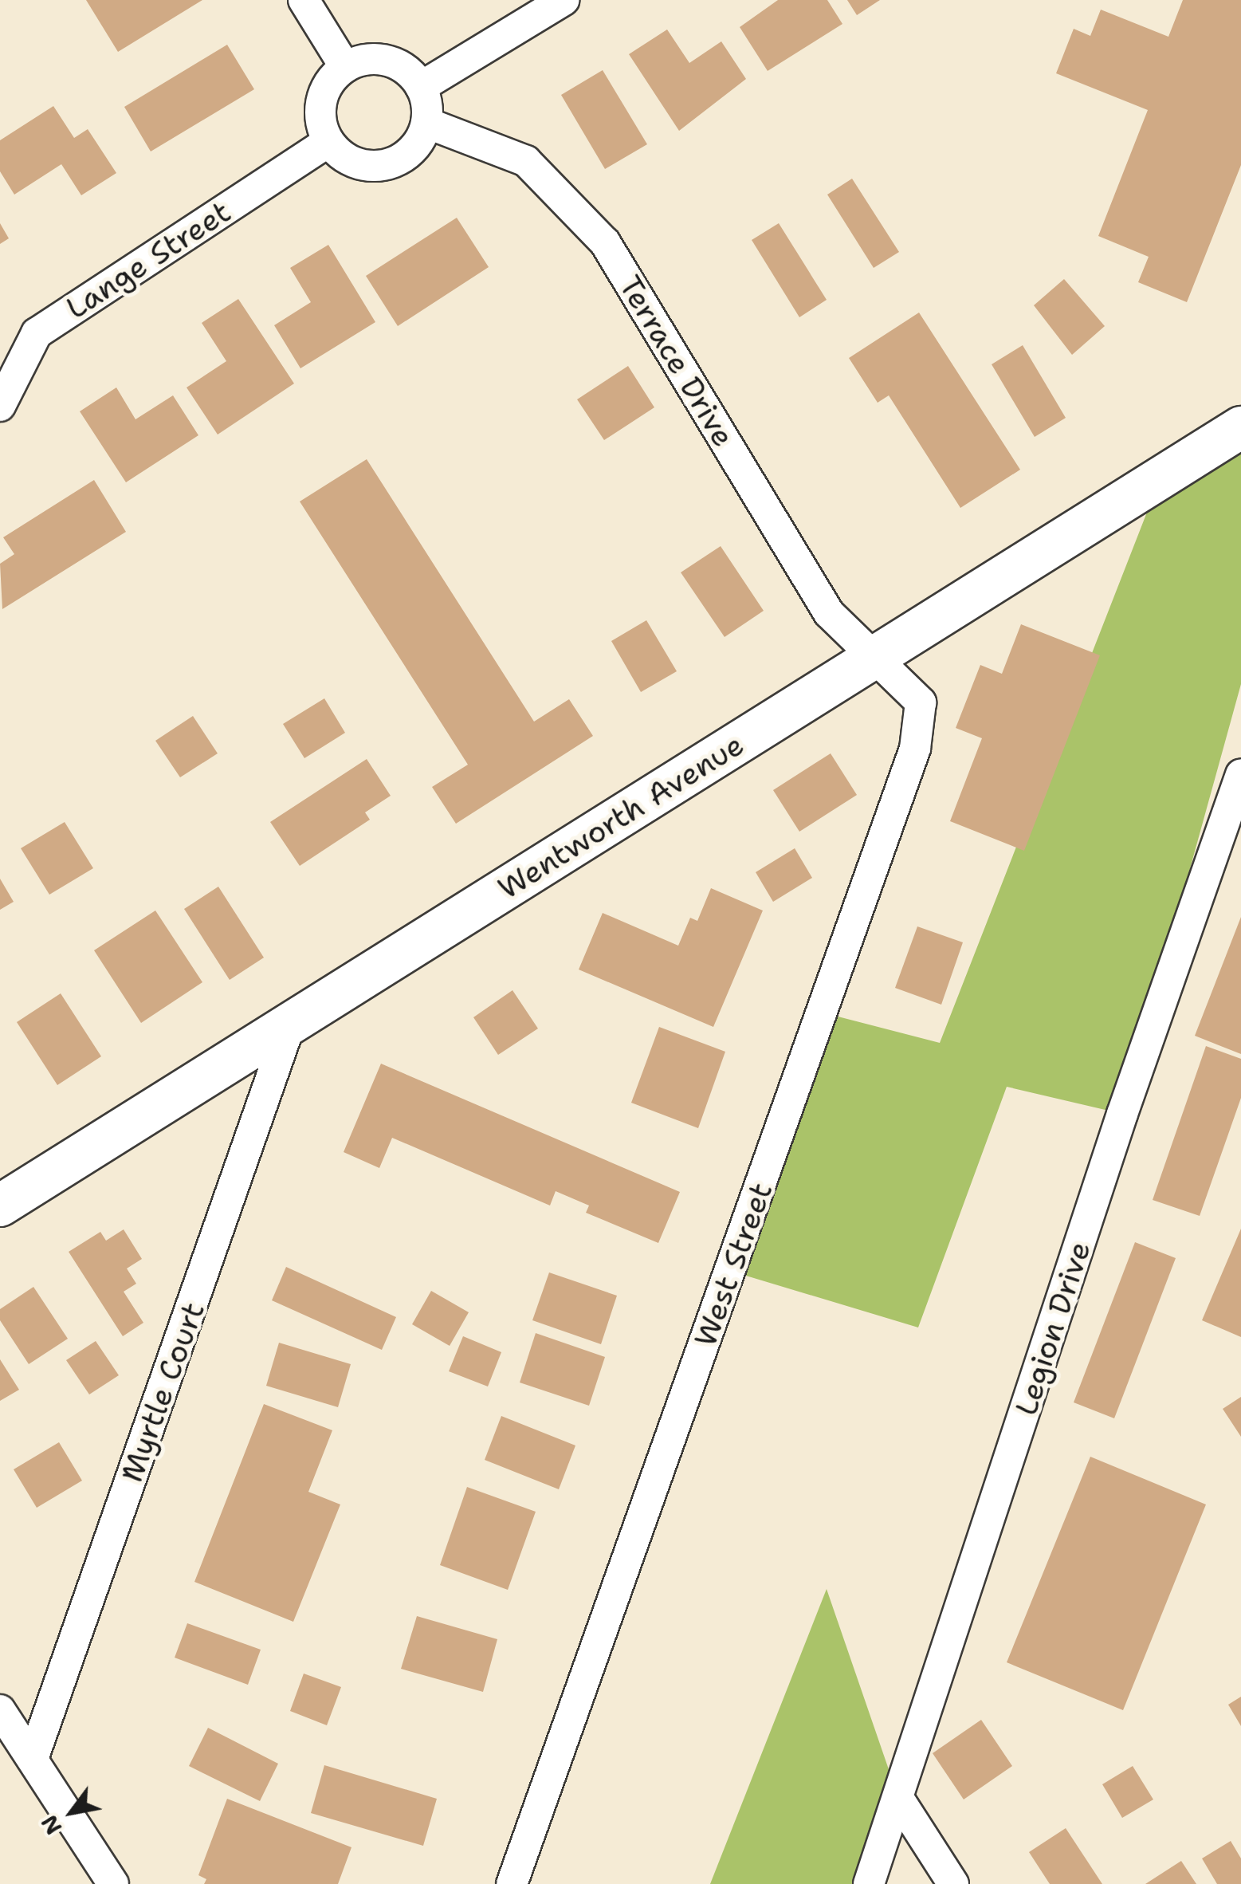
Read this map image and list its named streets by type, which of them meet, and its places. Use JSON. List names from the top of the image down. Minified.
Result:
{"streets":{"street":["Lange Street","Terrace Drive","Wentworth Avenue","West Street","Legion Drive","Myrtle Court"]},"crossings":[["Lange Street","Terrace Drive"],["Terrace Drive","Wentworth Avenue"],["Terrace Drive","West Street"],["Wentworth Avenue","West Street"],["Wentworth Avenue","Myrtle Court"]],"north":"bottom left"}
